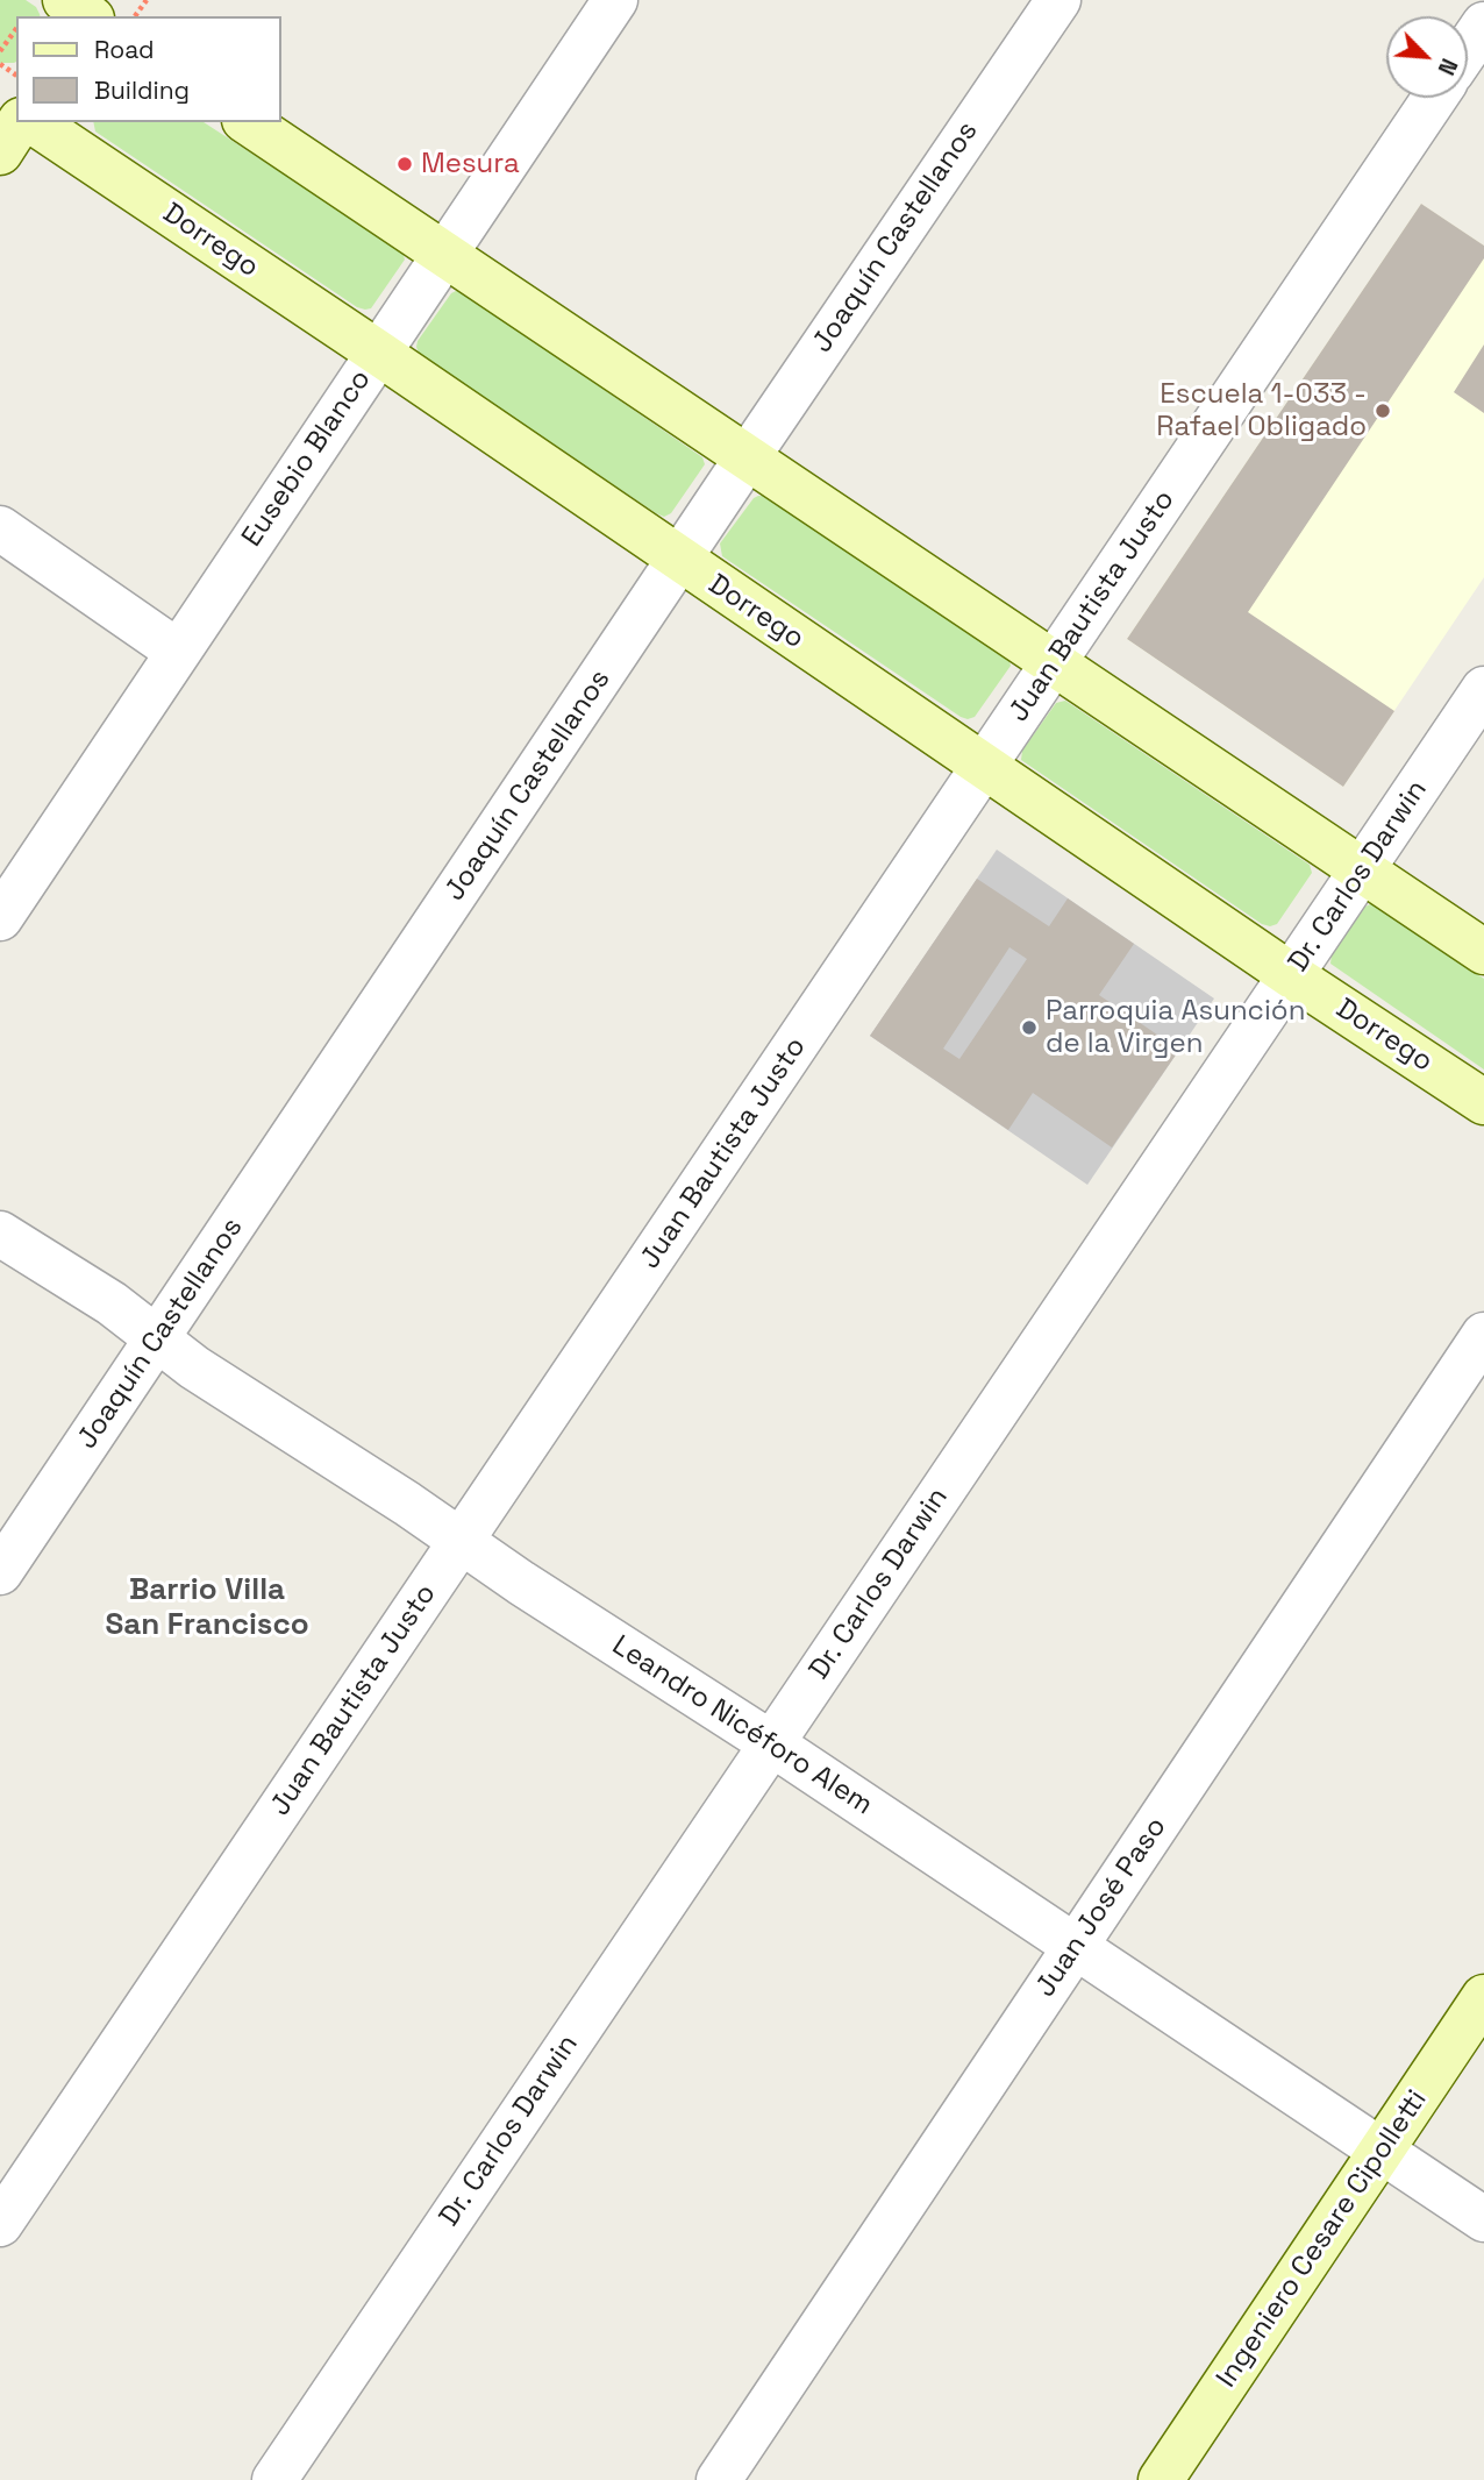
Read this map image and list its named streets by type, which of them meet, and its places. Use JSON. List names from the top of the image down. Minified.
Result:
{"streets":{"main road":["Dorrego","Ingeniero Cesare Cipolletti"],"street":["Joaquín Castellanos","Eusebio Blanco","Juan Bautista Justo","Dr. Carlos Darwin","Leandro Nicéforo Alem","Juan José Paso"]},"crossings":[["Joaquín Castellanos","Dorrego"],["Joaquín Castellanos","Leandro Nicéforo Alem"],["Dorrego","Eusebio Blanco"],["Dorrego","Juan Bautista Justo"],["Dorrego","Dr. Carlos Darwin"],["Juan Bautista Justo","Leandro Nicéforo Alem"],["Dr. Carlos Darwin","Leandro Nicéforo Alem"],["Leandro Nicéforo Alem","Juan José Paso"],["Leandro Nicéforo Alem","Ingeniero Cesare Cipolletti"]],"districts":["Barrio Villa San Francisco"],"places":["Mesura","Escuela 1-033 - Rafael Obligado","Parroquia Asunción de la Virgen"],"legend":["Road","Building"],"north":"bottom right"}
